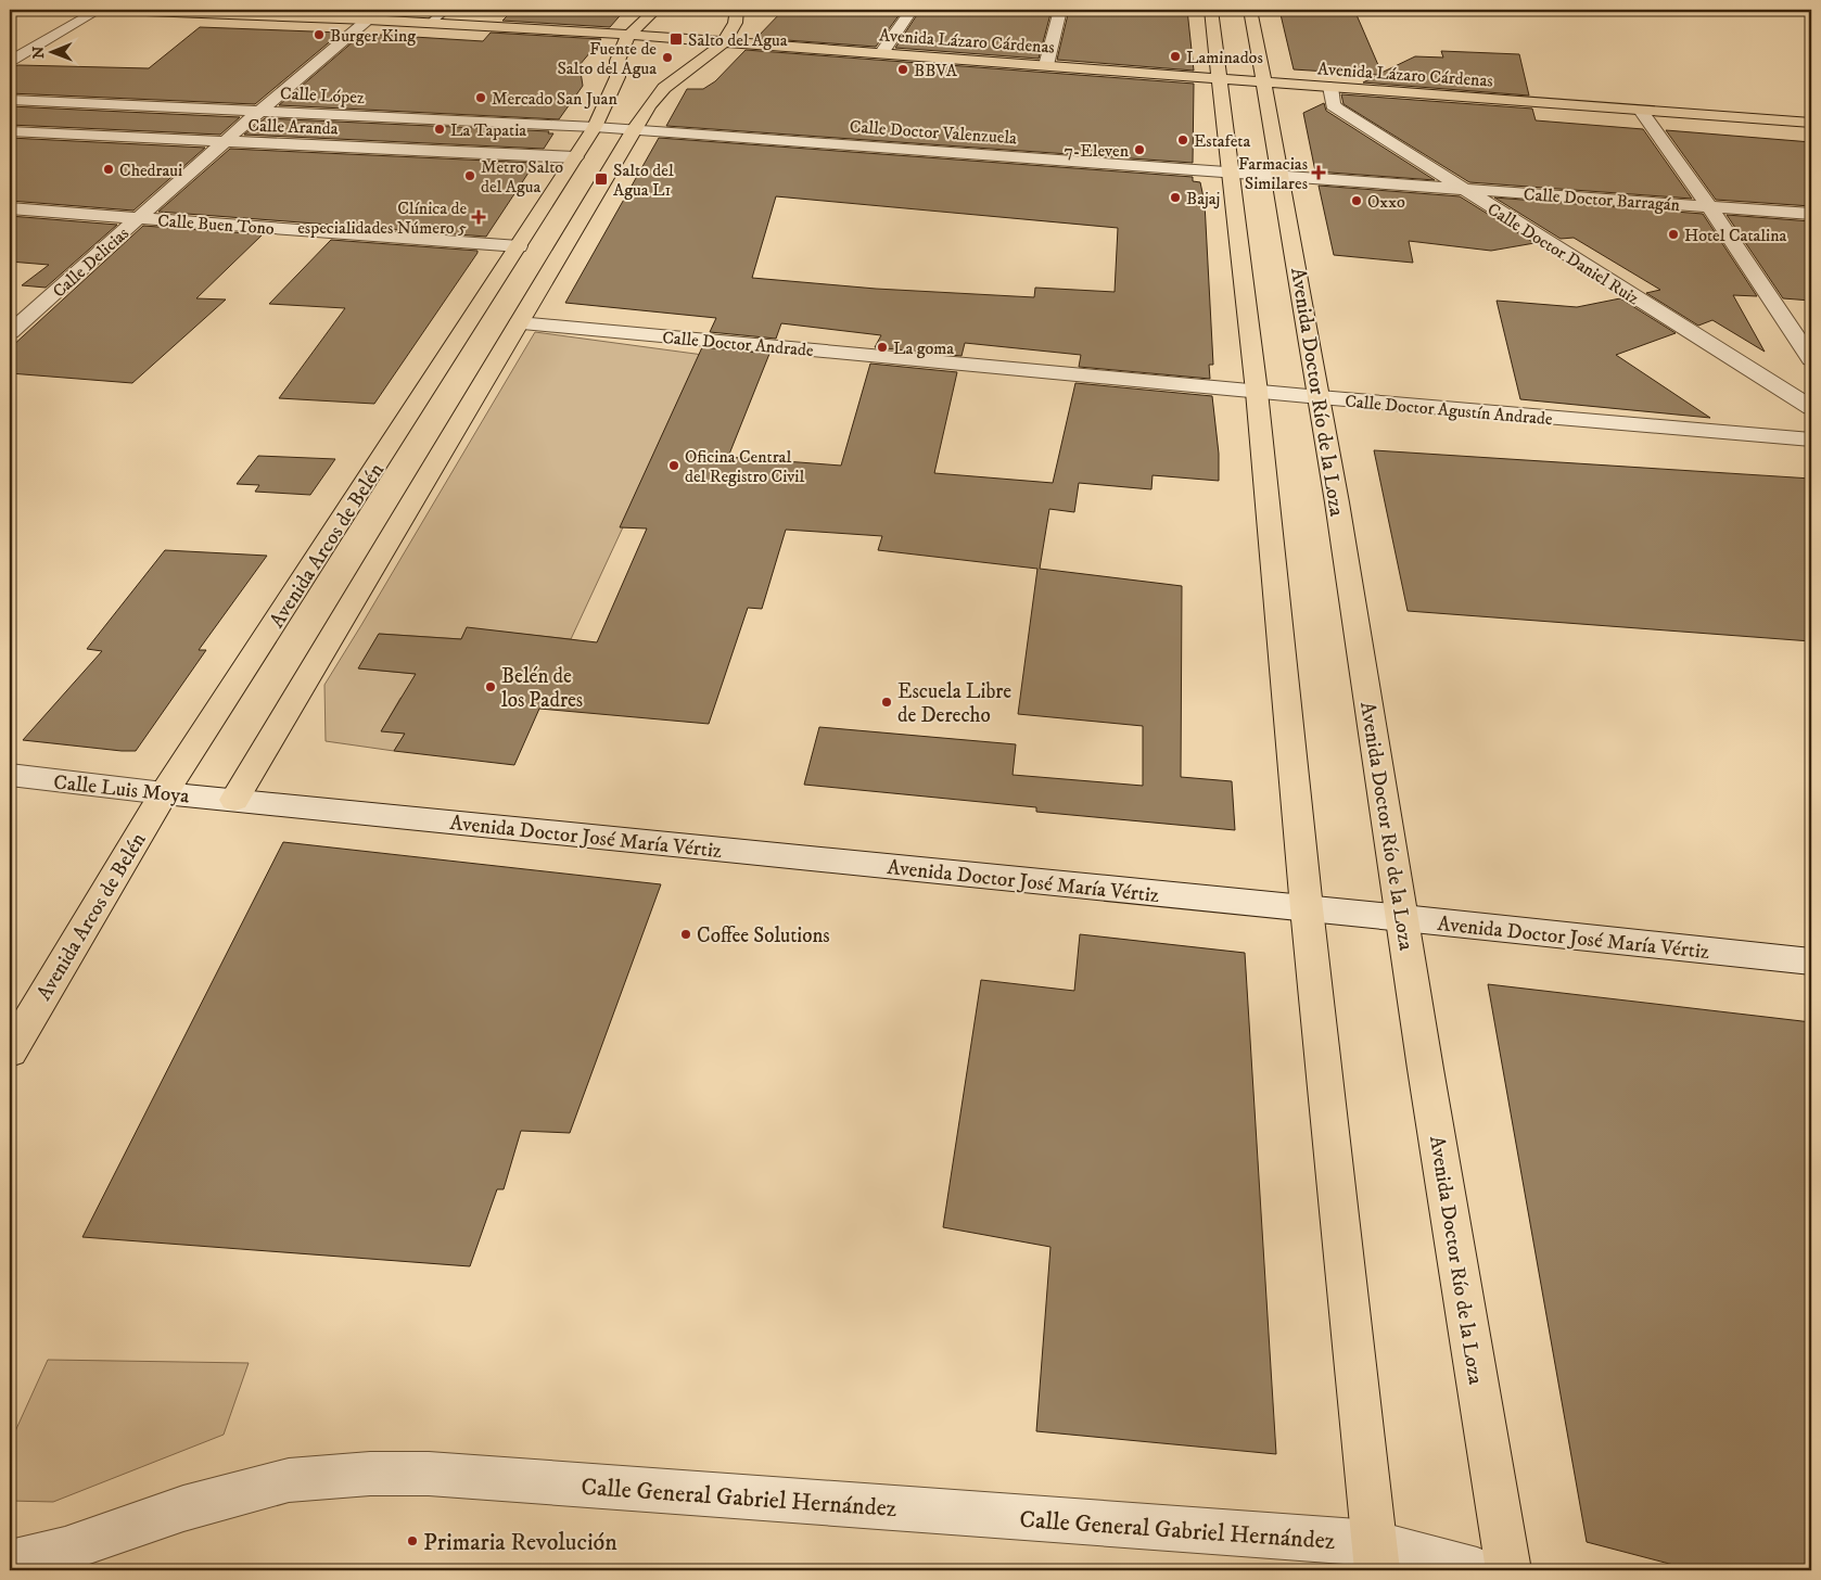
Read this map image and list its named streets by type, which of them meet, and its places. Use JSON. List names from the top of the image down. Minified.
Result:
{"streets":{"main road":["Avenida Lázaro Cárdenas","Avenida Doctor Río de la Loza","Avenida Arcos de Belén"],"street":["Calle López","Calle Aranda","Calle Doctor Valenzuela","Calle Doctor Barragán","Calle Buen Tono","Calle Doctor Daniel Ruiz","Calle Delicias","Calle Doctor Andrade","Calle Doctor Agustín Andrade","Calle Luis Moya","Avenida Doctor José María Vértiz","Calle General Gabriel Hernández"]},"crossings":[["Avenida Lázaro Cárdenas","Calle Doctor Daniel Ruiz"],["Avenida Lázaro Cárdenas","Calle Delicias"],["Avenida Lázaro Cárdenas","Avenida Doctor Río de la Loza"],["Avenida Lázaro Cárdenas","Avenida Arcos de Belén"],["Calle López","Calle Doctor Valenzuela"],["Calle López","Calle Delicias"],["Calle López","Avenida Arcos de Belén"],["Calle Aranda","Calle Delicias"],["Calle Aranda","Avenida Arcos de Belén"],["Calle Doctor Valenzuela","Calle Doctor Barragán"],["Calle Doctor Barragán","Calle Doctor Daniel Ruiz"],["Calle Doctor Barragán","Avenida Doctor Río de la Loza"],["Calle Buen Tono","Calle Delicias"],["Calle Buen Tono","Avenida Arcos de Belén"],["Calle Doctor Andrade","Calle Doctor Agustín Andrade"],["Avenida Doctor Río de la Loza","Calle Doctor Agustín Andrade"],["Avenida Doctor Río de la Loza","Avenida Doctor José María Vértiz"],["Avenida Arcos de Belén","Calle Luis Moya"],["Calle Luis Moya","Avenida Doctor José María Vértiz"]],"places":{"other":["Burger King","Laminados","Fuente de Salto del Agua","BBVA","Mercado San Juan","La Tapatia","Estafeta","7-Eleven","Chedraui","Metro Salto del Agua","Bajaj","Oxxo","Hotel Catalina","La goma","Oficina Central del Registro Civil","Belén de los Padres","Escuela Libre de Derecho","Coffee Solutions","Primaria Revolución"],"transit":["Salto del Agua","Salto del Agua L1"],"health":["Farmacias Similares","Clínica de especialidades Número 5"]},"north":"left"}
